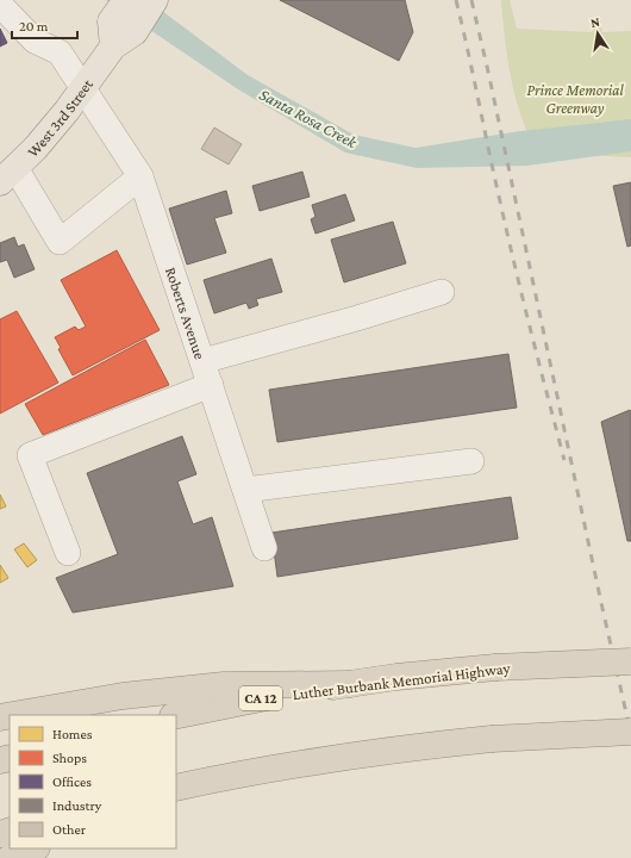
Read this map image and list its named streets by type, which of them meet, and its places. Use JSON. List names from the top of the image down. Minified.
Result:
{"streets":{"highway":["Luther Burbank Memorial Highway","CA 12"],"main road":["West 3rd Street"],"street":["Roberts Avenue"]},"crossings":[["West 3rd Street","Roberts Avenue"]],"water":["Santa Rosa Creek"],"parks":["Prince Memorial Greenway"],"legend":["Homes","Shops","Offices","Industry","Other"],"scale_bar":"20 m","north":"top"}
